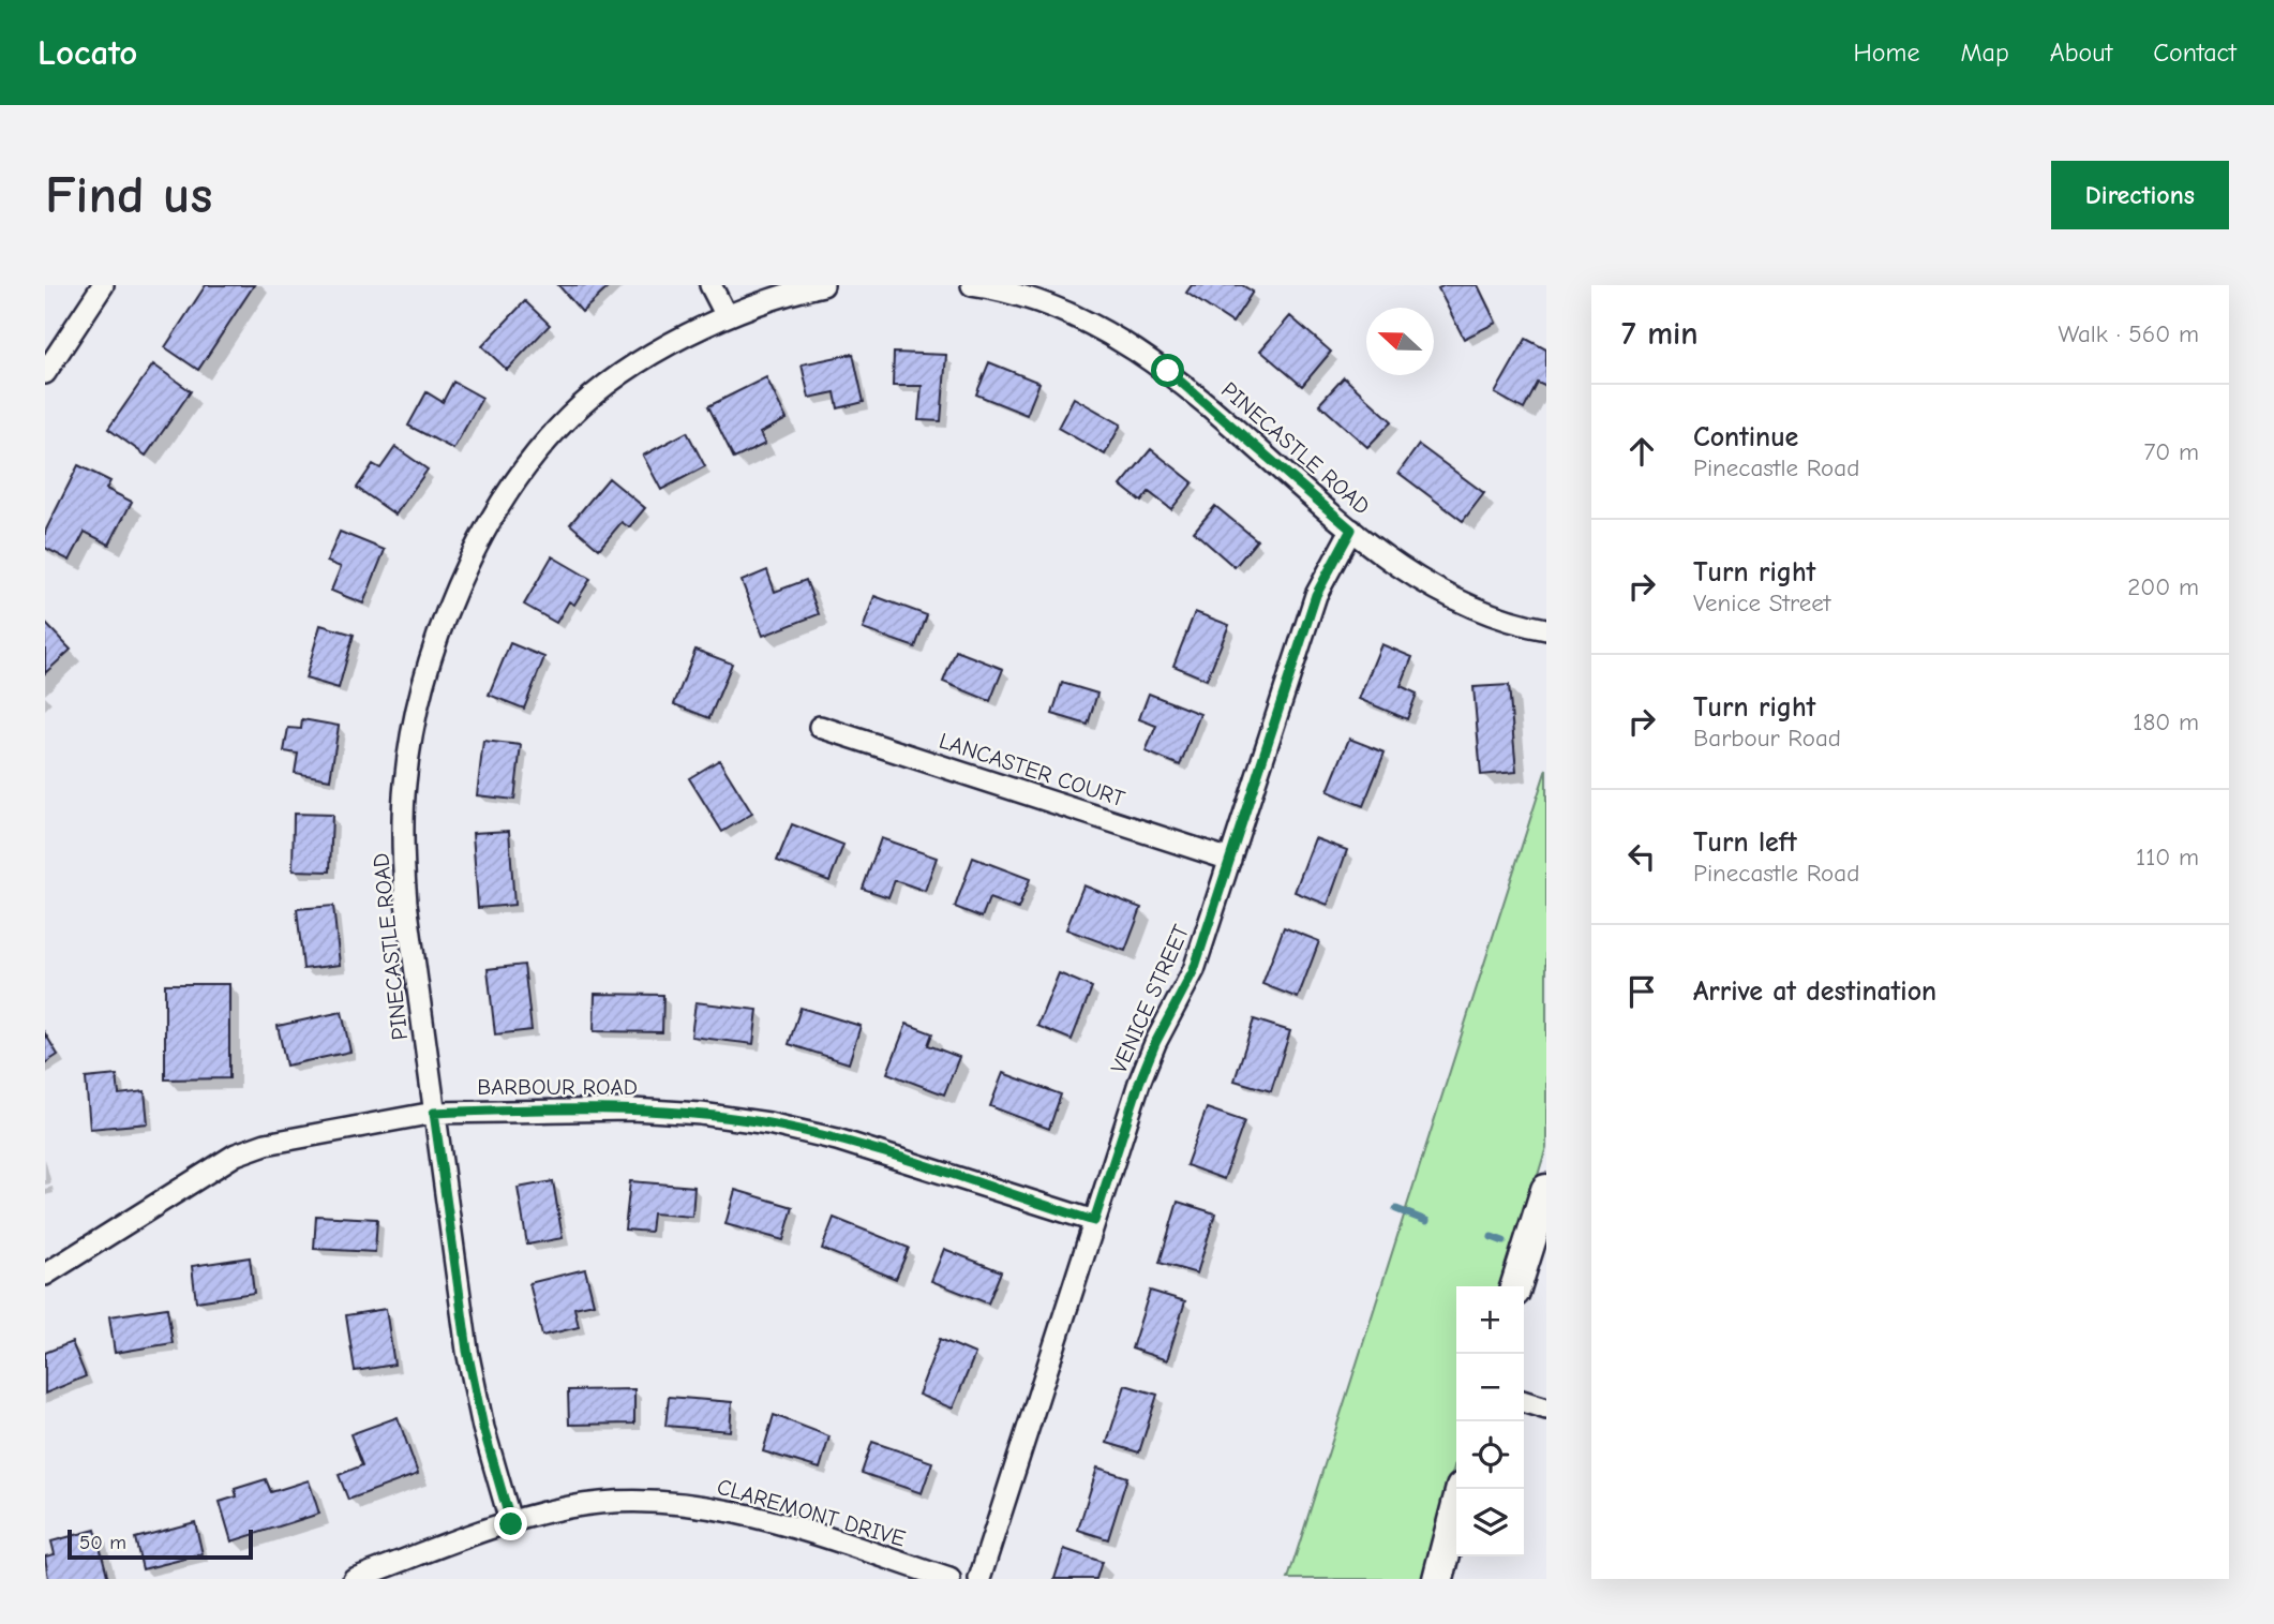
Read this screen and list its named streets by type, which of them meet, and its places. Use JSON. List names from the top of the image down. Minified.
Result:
{"streets":{"street":["PINECASTLE ROAD","LANCASTER COURT","VENICE STREET","BARBOUR ROAD","CLAREMONT DRIVE"]},"crossings":[["PINECASTLE ROAD","VENICE STREET"],["PINECASTLE ROAD","BARBOUR ROAD"],["PINECASTLE ROAD","CLAREMONT DRIVE"],["LANCASTER COURT","VENICE STREET"],["VENICE STREET","BARBOUR ROAD"]],"scale_bar":"50 m","north":"left","page":{"header":"Locato","nav":["Home","Map","About","Contact"],"buttons":"Directions","title":"Find us","heading":["7 min","Walk · 560 m"],"list":[["Continue","Pinecastle Road","70 m"],["Turn right","Venice Street","200 m"],["Turn right","Barbour Road","180 m"],["Turn left","Pinecastle Road","110 m"],"Arrive at destination"],"map_buttons":["+","−"],"scale":"50 m"}}
